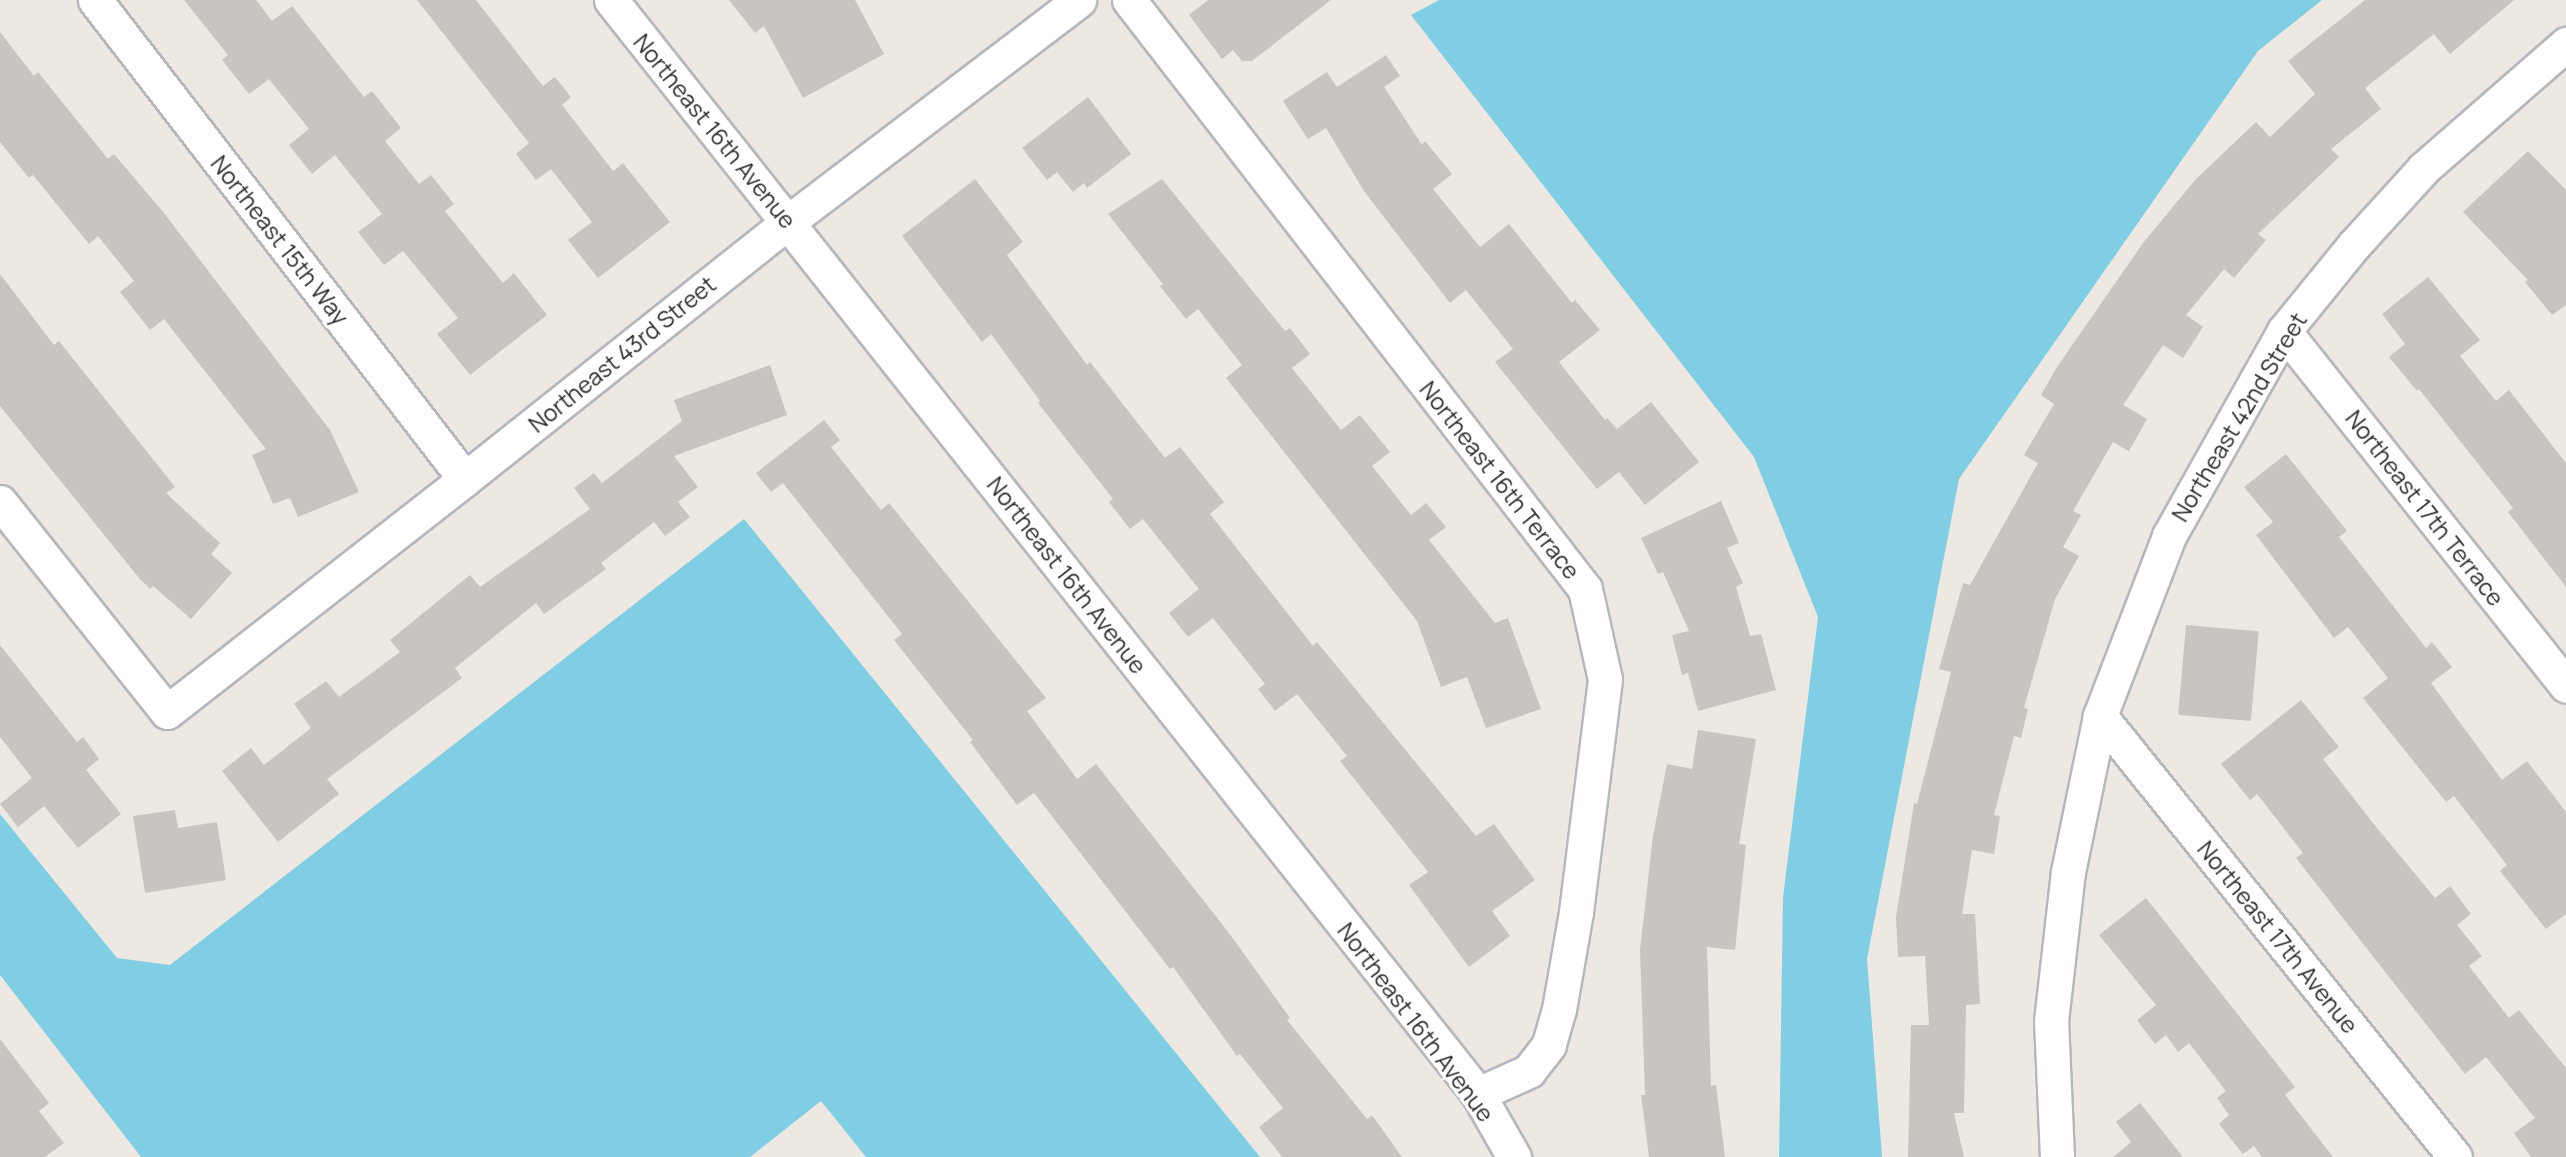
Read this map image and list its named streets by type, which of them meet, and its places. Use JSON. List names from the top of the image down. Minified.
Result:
{"streets":{"street":["Northeast 16th Avenue","Northeast 15th Way","Northeast 43rd Street","Northeast 42nd Street","Northeast 16th Terrace","Northeast 17th Terrace","Northeast 17th Avenue"]},"crossings":[["Northeast 16th Avenue","Northeast 43rd Street"],["Northeast 16th Avenue","Northeast 16th Terrace"],["Northeast 15th Way","Northeast 43rd Street"],["Northeast 42nd Street","Northeast 17th Terrace"],["Northeast 42nd Street","Northeast 17th Avenue"]]}
